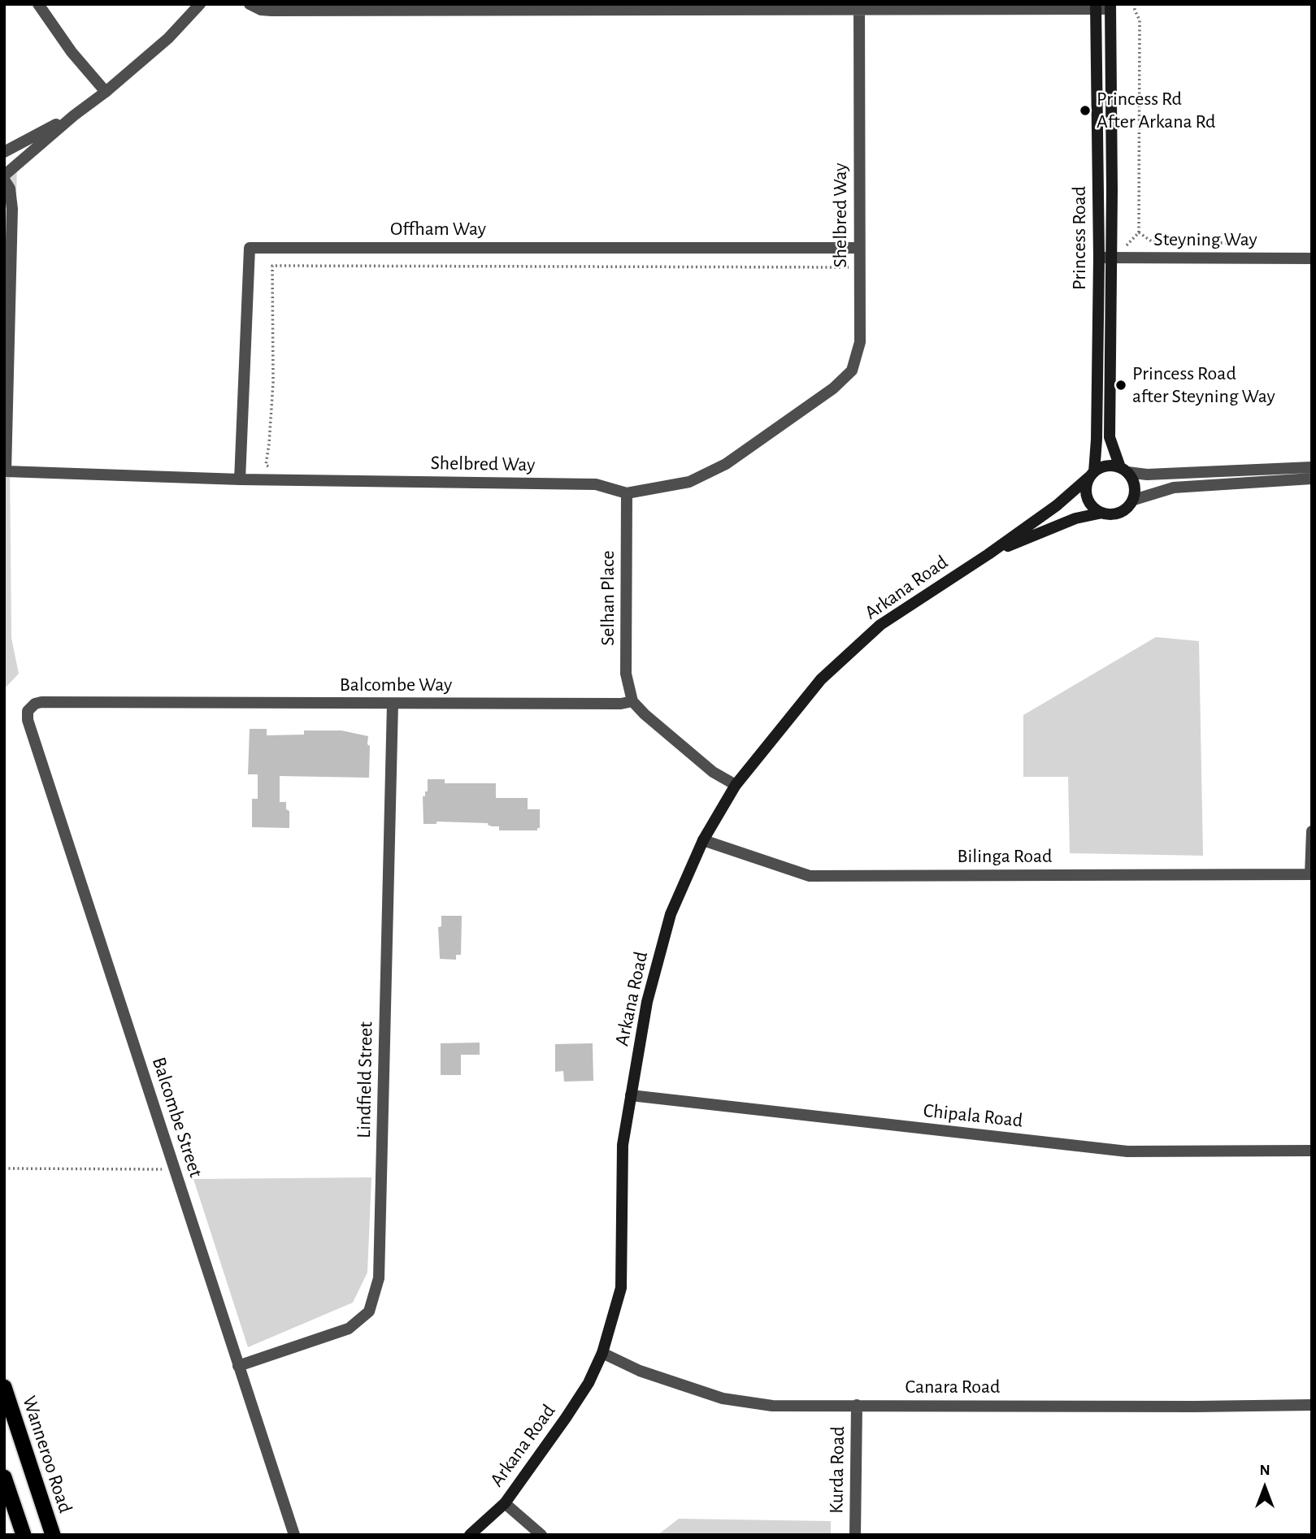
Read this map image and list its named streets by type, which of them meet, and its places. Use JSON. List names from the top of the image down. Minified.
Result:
{"streets":{"highway":["Wanneroo Road"],"main road":["Princess Road","Arkana Road"],"street":["Shelbred Way","Offham Way","Steyning Way","Selhan Place","Balcombe Way","Bilinga Road","Lindfield Street","Chipala Road","Balcombe Street","Canara Road","Kurda Road"]},"crossings":[["Shelbred Way","Offham Way"],["Shelbred Way","Selhan Place"],["Princess Road","Steyning Way"],["Princess Road","Arkana Road"],["Arkana Road","Bilinga Road"],["Arkana Road","Chipala Road"],["Arkana Road","Canara Road"],["Selhan Place","Balcombe Way"],["Balcombe Way","Lindfield Street"],["Balcombe Way","Balcombe Street"],["Lindfield Street","Balcombe Street"],["Canara Road","Kurda Road"]],"places":["Princess Rd After Arkana Rd","Princess Road after Steyning Way"],"north":"top"}
